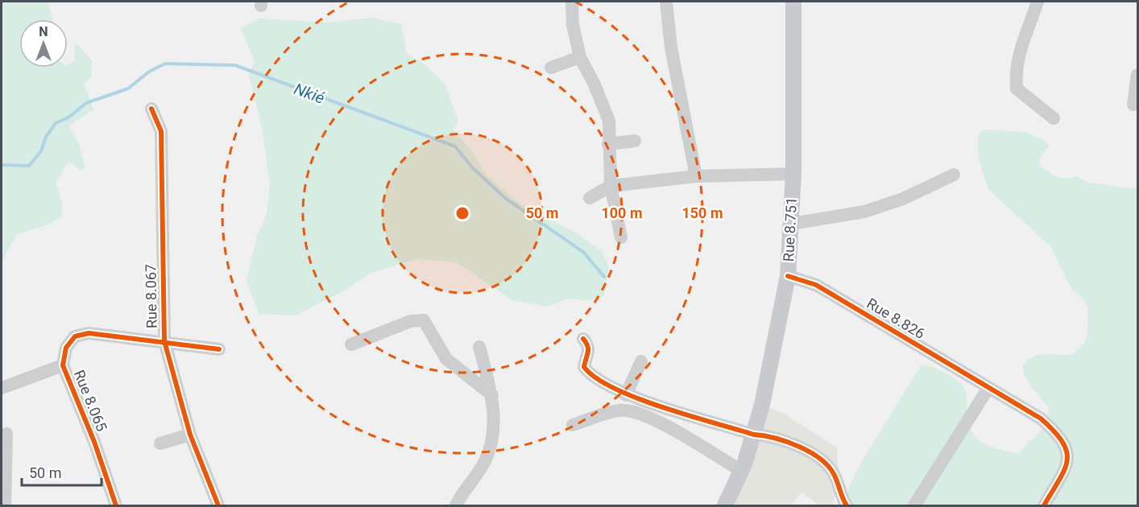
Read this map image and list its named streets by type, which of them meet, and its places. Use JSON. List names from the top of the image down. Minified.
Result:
{"streets":{"main road":["Rue 8.751"],"street":["Rue 8.067","Rue 8.826","Rue 8.065"]},"crossings":[["Rue 8.751","Rue 8.826"],["Rue 8.067","Rue 8.065"]],"water":["Nkié"],"scale_bar":"50 m","north":"top","rings":["50 m","100 m","150 m"]}
